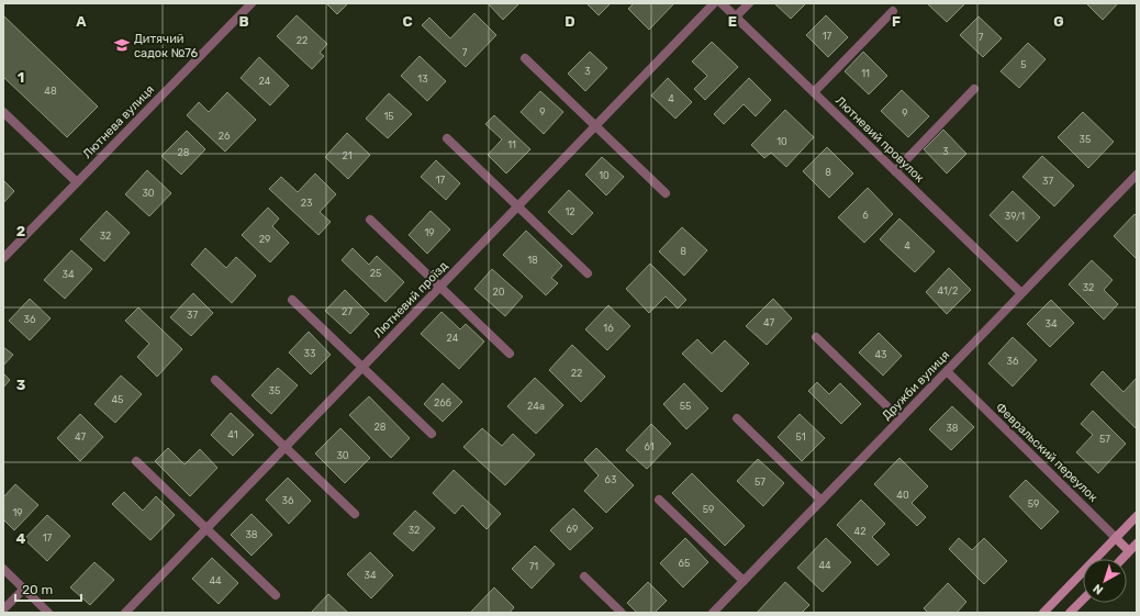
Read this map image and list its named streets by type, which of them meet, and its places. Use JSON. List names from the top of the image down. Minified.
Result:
{"streets":{"street":["Лютнева вулиця","Лютневий провулок","Лютневий проїзд","Дружби вулиця","Февральский переулок"]},"crossings":[["Лютневий провулок","Дружби вулиця"],["Дружби вулиця","Февральский переулок"]],"places":{"school or university":["Дитячий садок №76"]},"house_numbers":["17","7","22","7","5","3","11","13","24","48","4","9","9","15","26","35","10","11","3","28","21","8","10","17","37","30","23","12","6","39/1","19","32","29","4","8","18","25","34","32","41/2","20","27","37","36","47","34","16","24","33","43","36","22","35","45","26б","24а","55","28","38","41","47","51","57","61","30","63","57","40","36","59","59","19","69","32","42","38","17","65","44","71","34","44"],"scale_bar":"20 m","north":"bottom left","grid":{"columns":["A","B","C","D","E","F","G"],"rows":["1","2","3","4"]}}
